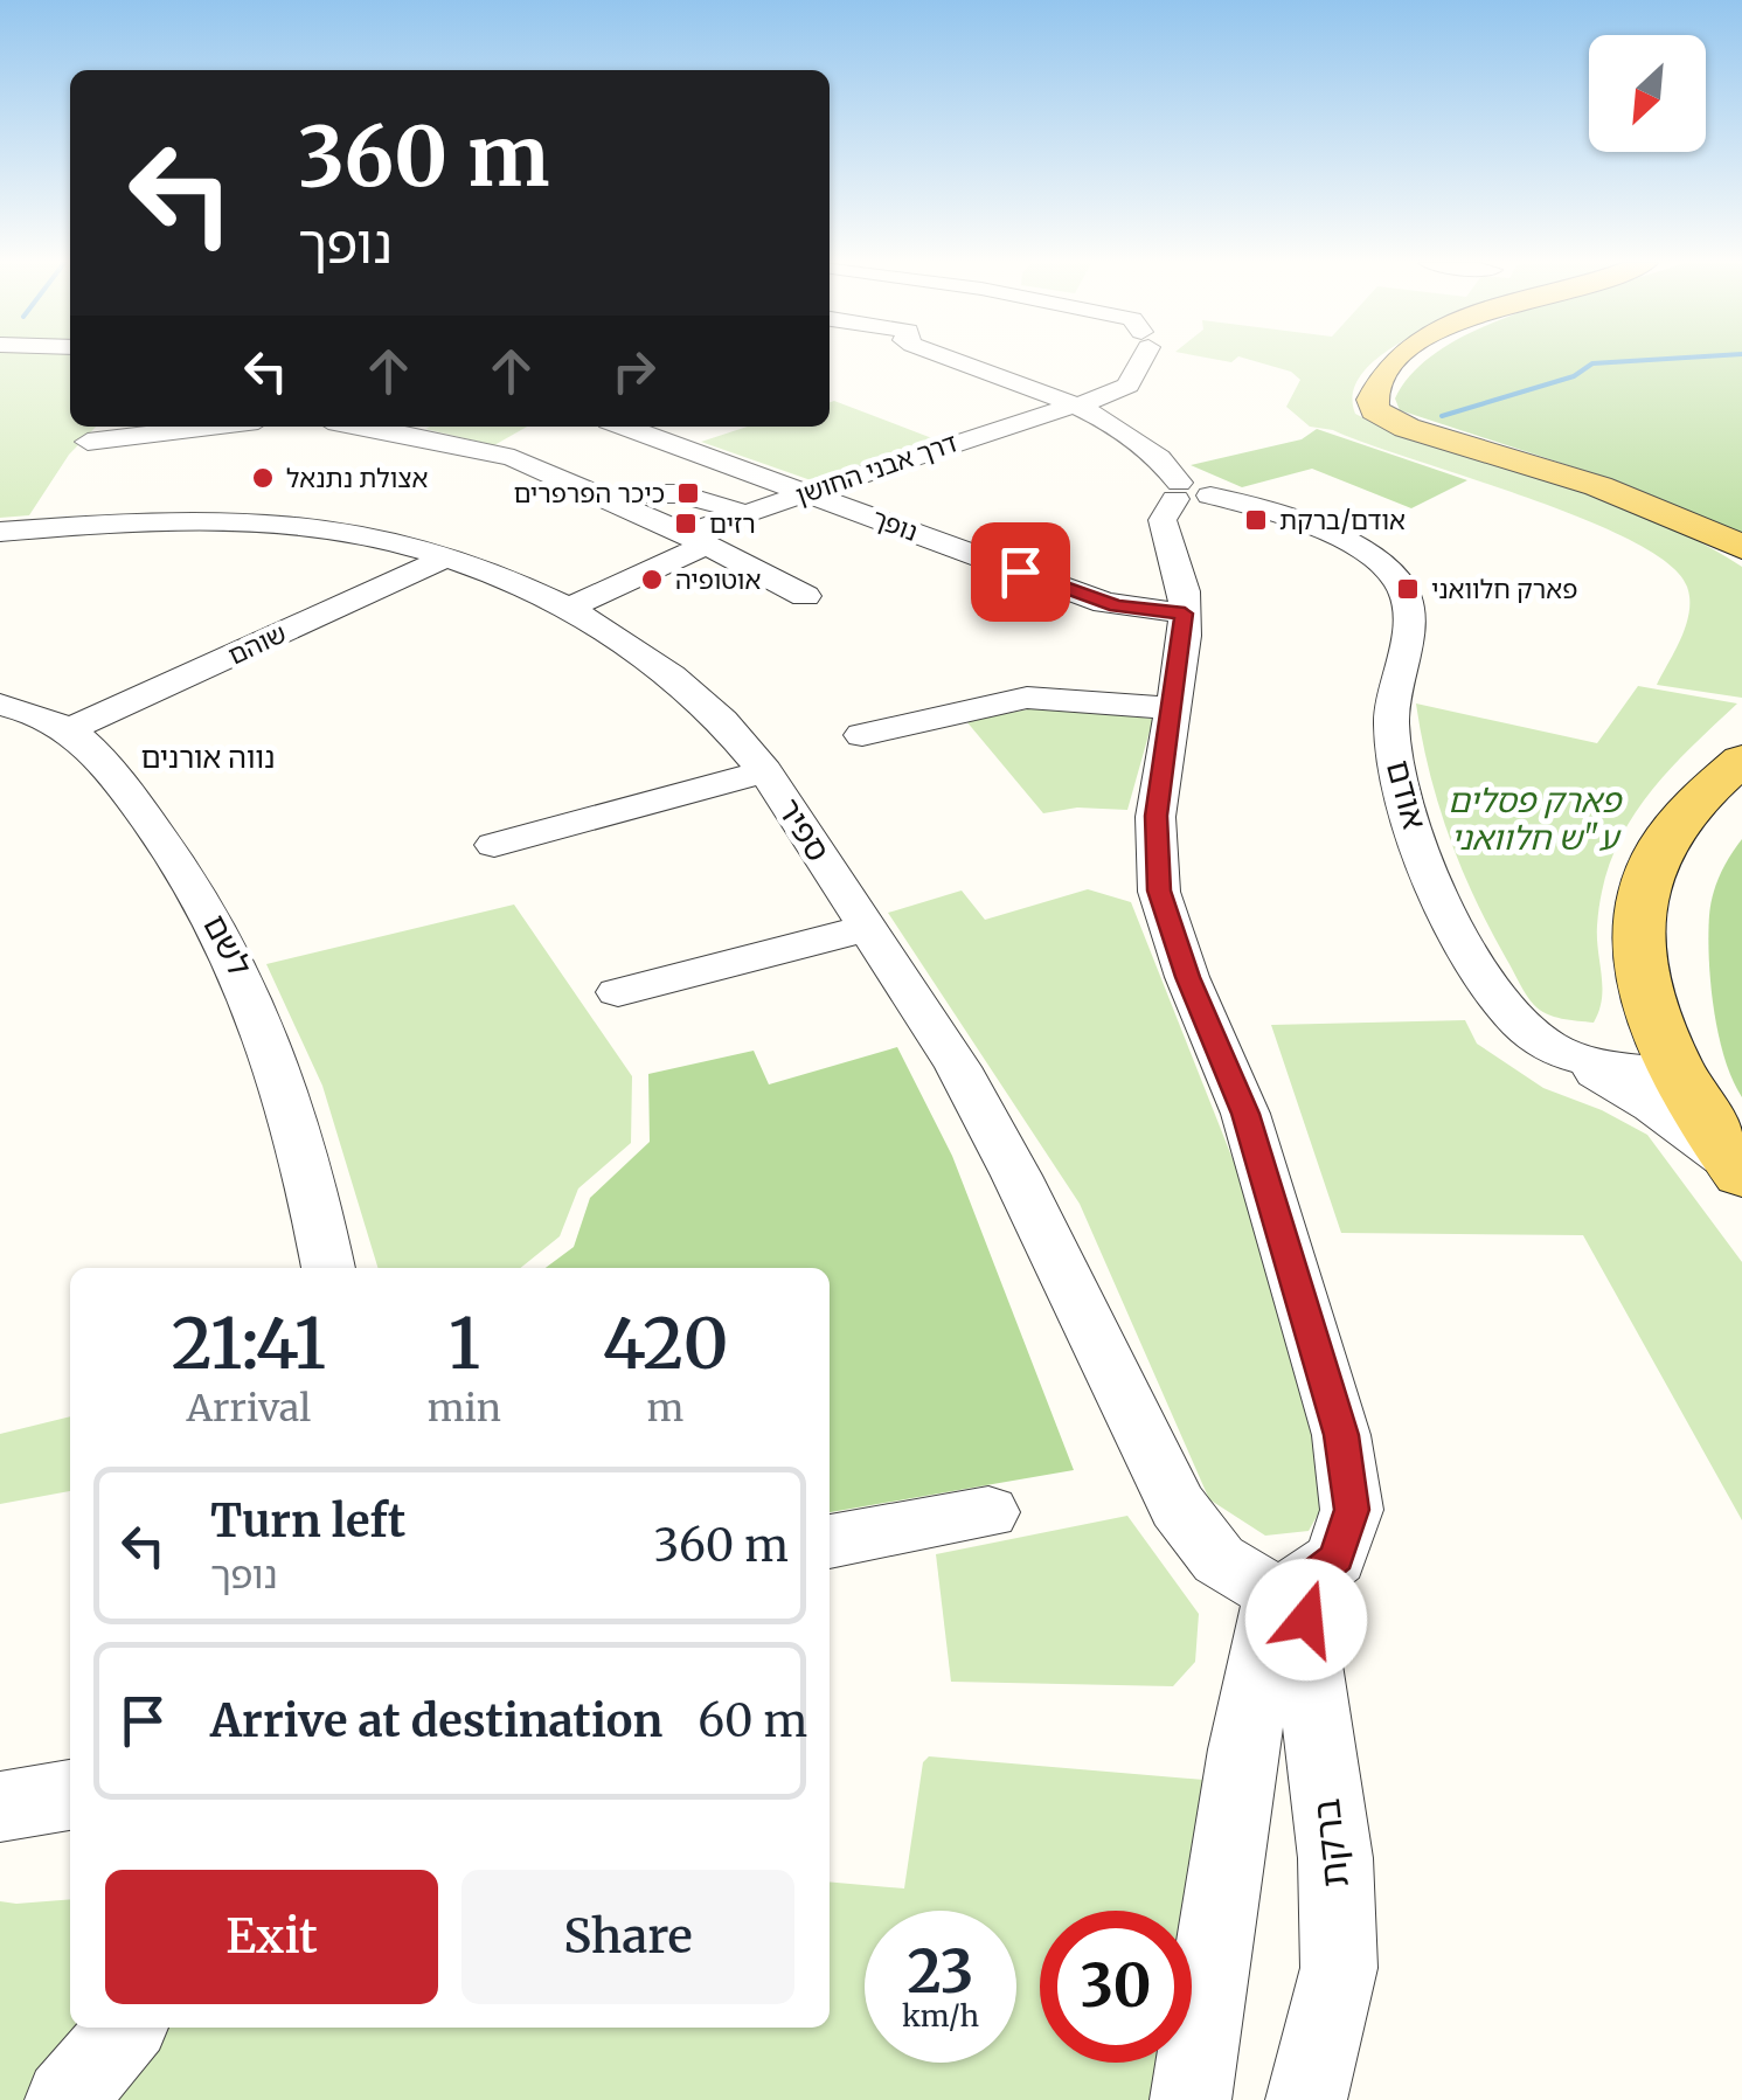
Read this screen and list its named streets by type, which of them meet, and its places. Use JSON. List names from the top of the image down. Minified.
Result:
{"streets":{"street":["דרך אבני החושן","נופך","שוהם","אודם","ספיר","לשם","ברקת"]},"crossings":[["דרך אבני החושן","נופך"],["דרך אבני החושן","אודם"],["דרך אבני החושן","ספיר"],["שוהם","ספיר"],["שוהם","לשם"],["ספיר","ברקת"]],"districts":["נווה אורנים"],"parks":["פארק פסלים ע\"ש חלוואני"],"places":{"other":["אצולת נתנאל","אוטופיה"],"transit":["כיכר הפרפרים","אודם/ברקת","רזים","פארק חלוואני"]},"north":"bottom left","page":{"turn":["360 m","נופך"],"eta":["21:41","Arrival","1","min","420","m"],"list":[{"name":"Turn left","note":"נופך","value":"360 m"},{"name":"Arrive at destination","value":"60 m"}],"buttons":["Exit","Share"],"speed":"23 km/h","limit":"30"}}
